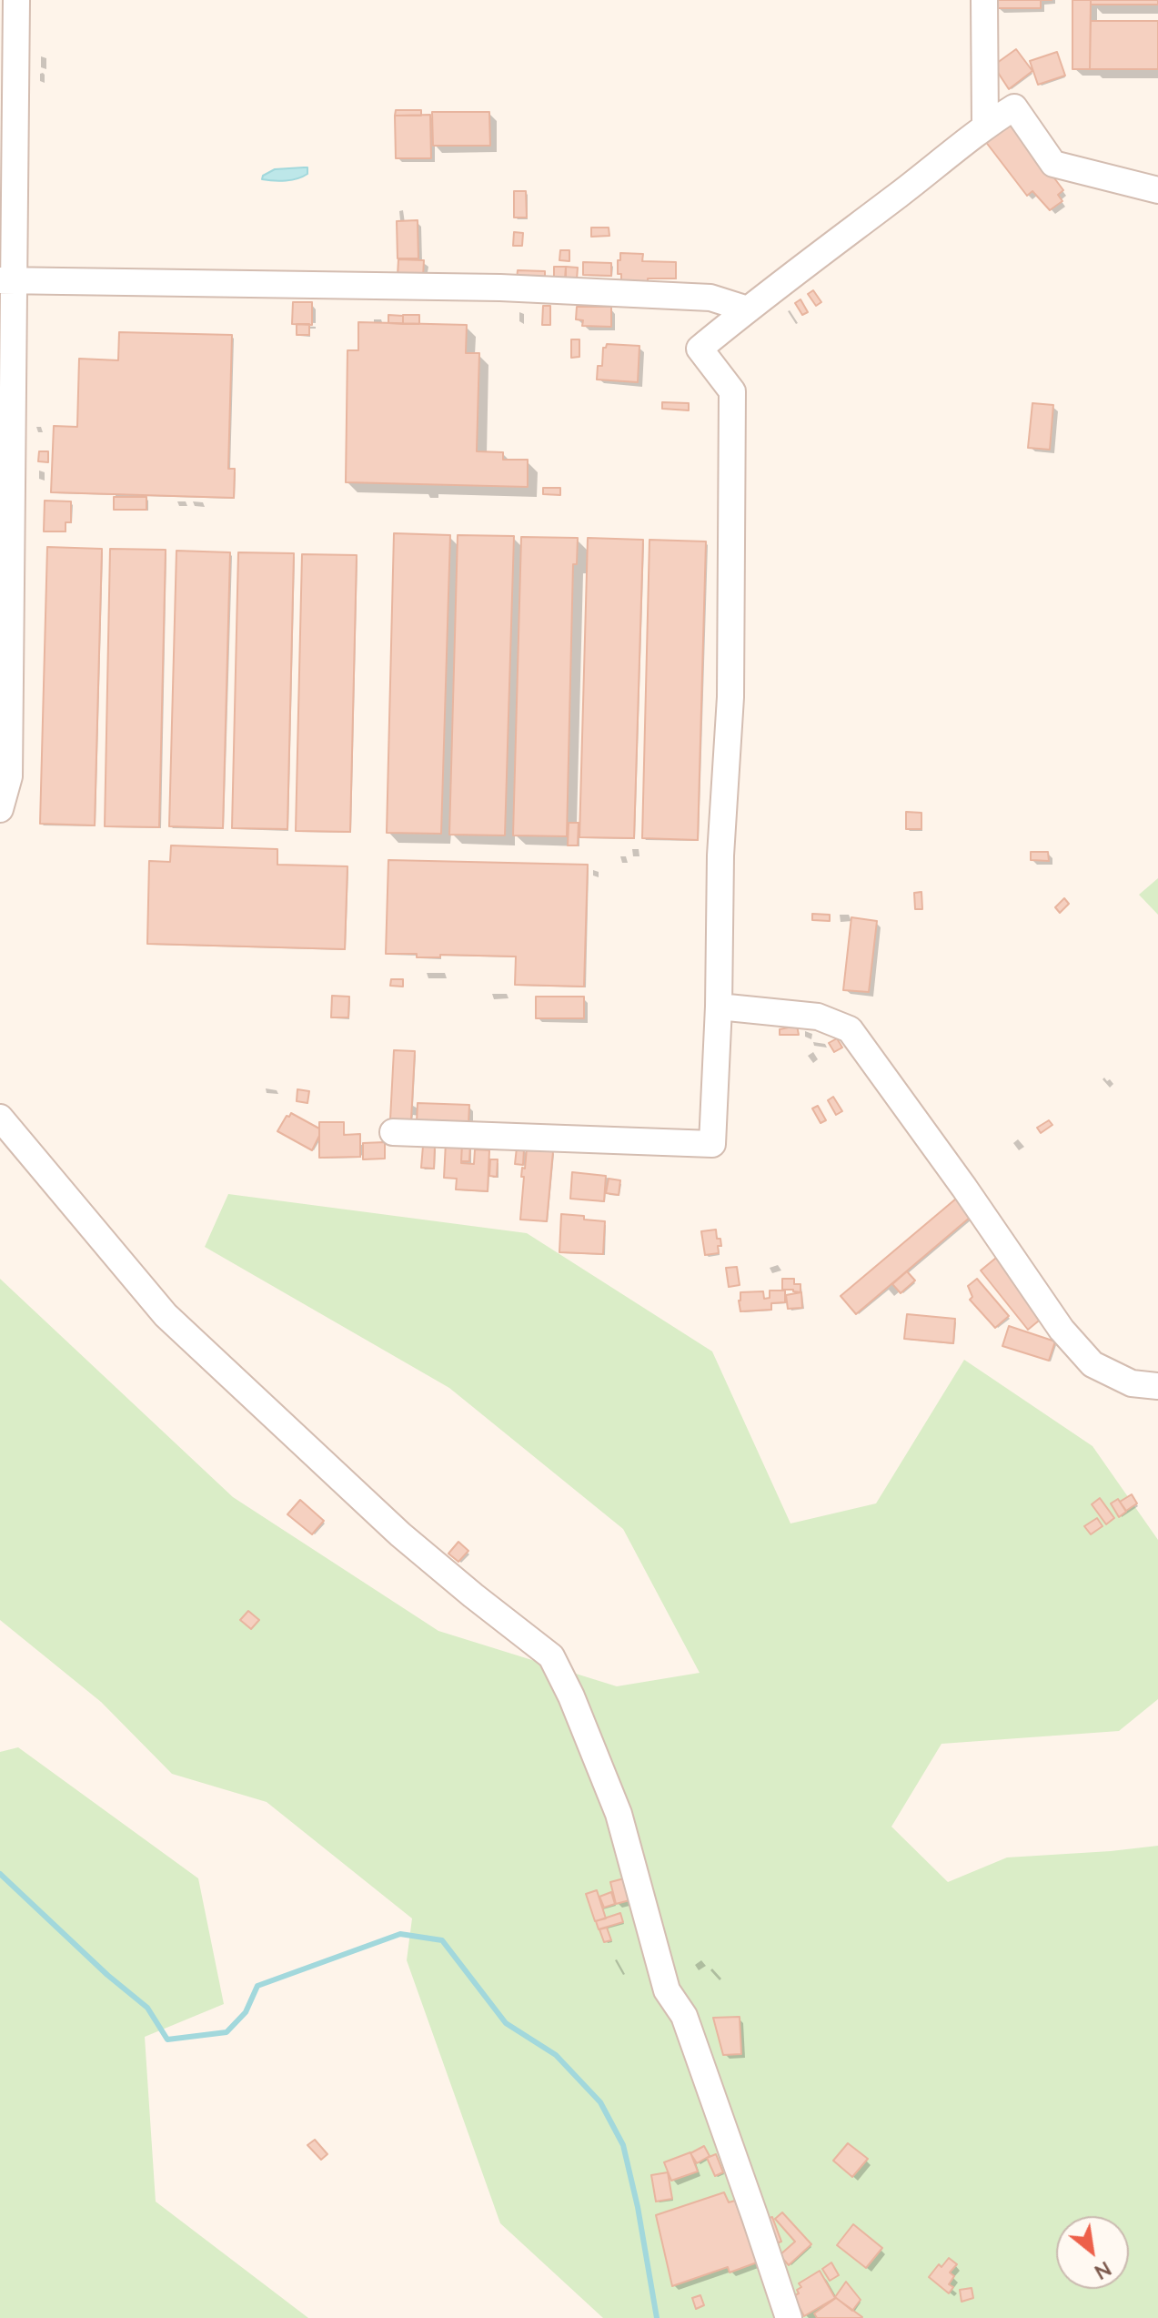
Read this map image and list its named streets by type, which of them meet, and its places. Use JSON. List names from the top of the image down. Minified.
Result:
{"north":"bottom right"}
